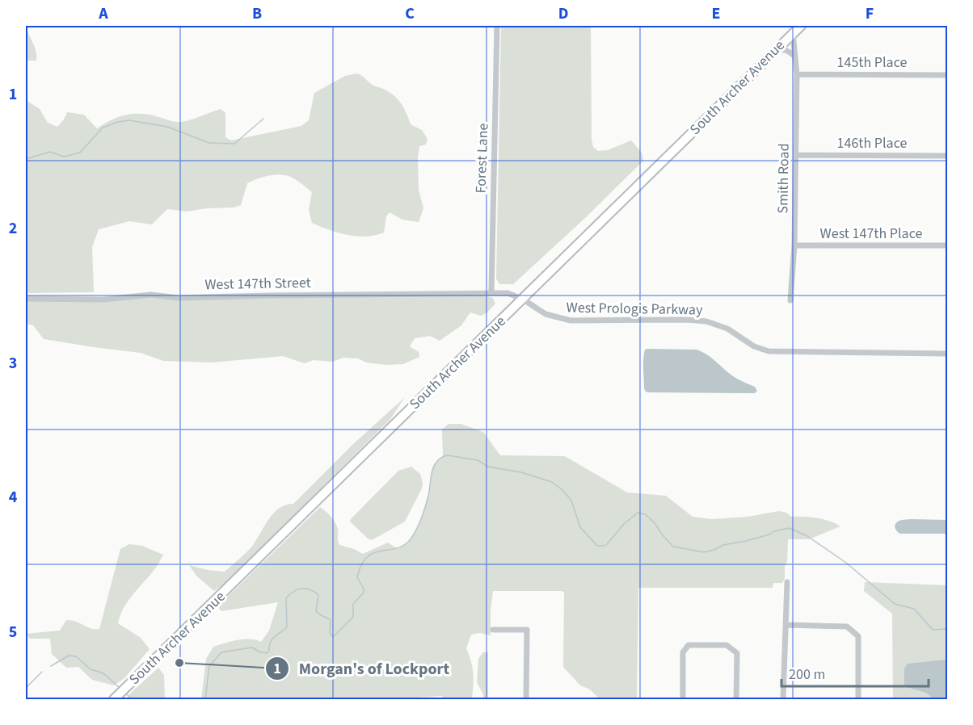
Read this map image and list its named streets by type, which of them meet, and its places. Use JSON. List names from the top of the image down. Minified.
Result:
{"streets":{"main road":["South Archer Avenue"],"street":["145th Place","146th Place","Forest Lane","Smith Road","West 147th Place","West 147th Street","West Prologis Parkway"]},"crossings":[["145th Place","Smith Road"],["South Archer Avenue","Smith Road"],["South Archer Avenue","West 147th Street"],["South Archer Avenue","West Prologis Parkway"],["146th Place","Smith Road"],["Forest Lane","West 147th Street"],["Smith Road","West 147th Place"],["West 147th Street","West Prologis Parkway"]],"places":["Morgan's of Lockport"],"scale_bar":"200 m","grid":{"columns":["A","B","C","D","E","F"],"rows":["1","2","3","4","5"]}}
